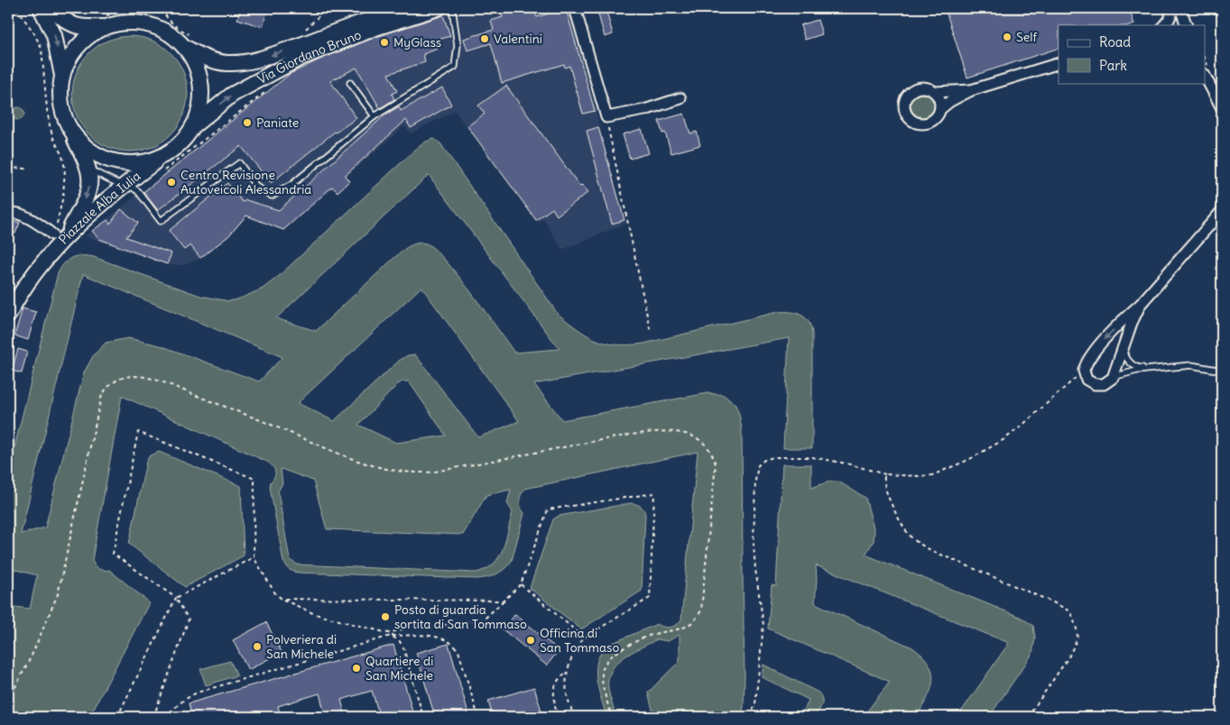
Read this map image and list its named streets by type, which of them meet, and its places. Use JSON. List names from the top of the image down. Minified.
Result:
{"streets":{"main road":["Via Giordano Bruno","Piazzale Alba Iulia"]},"crossings":[["Via Giordano Bruno","Piazzale Alba Iulia"]],"places":["Self","Valentini","MyGlass","Paniate","Centro Revisione Autoveicoli Alessandria","Posto di guardia sortita di San Tommaso","Officina di San Tommaso","Polveriera di San Michele","Quartiere di San Michele"],"legend":["Road","Park"]}
